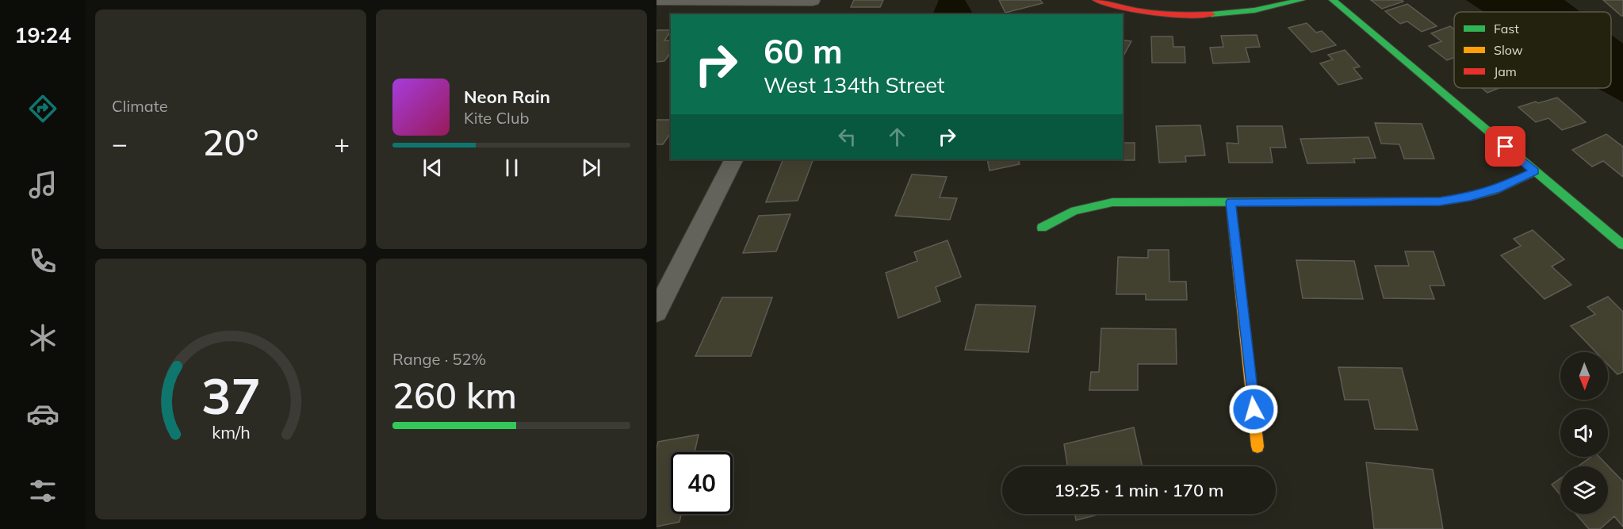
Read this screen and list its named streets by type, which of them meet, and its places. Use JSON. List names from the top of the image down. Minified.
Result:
{"legend":["Fast","Slow","Jam"],"north":"bottom","page":{"tabs":"19:24","tile":["Climate",["Range · 52%","260 km"]],"turn":["60 m","West 134th Street"],"song":["Neon Rain","Kite Club"],"heat":["−","20°","+"],"limit":"40","trip":"19:25 · 1 min · 170 m","gauge":["37","km/h"]}}
